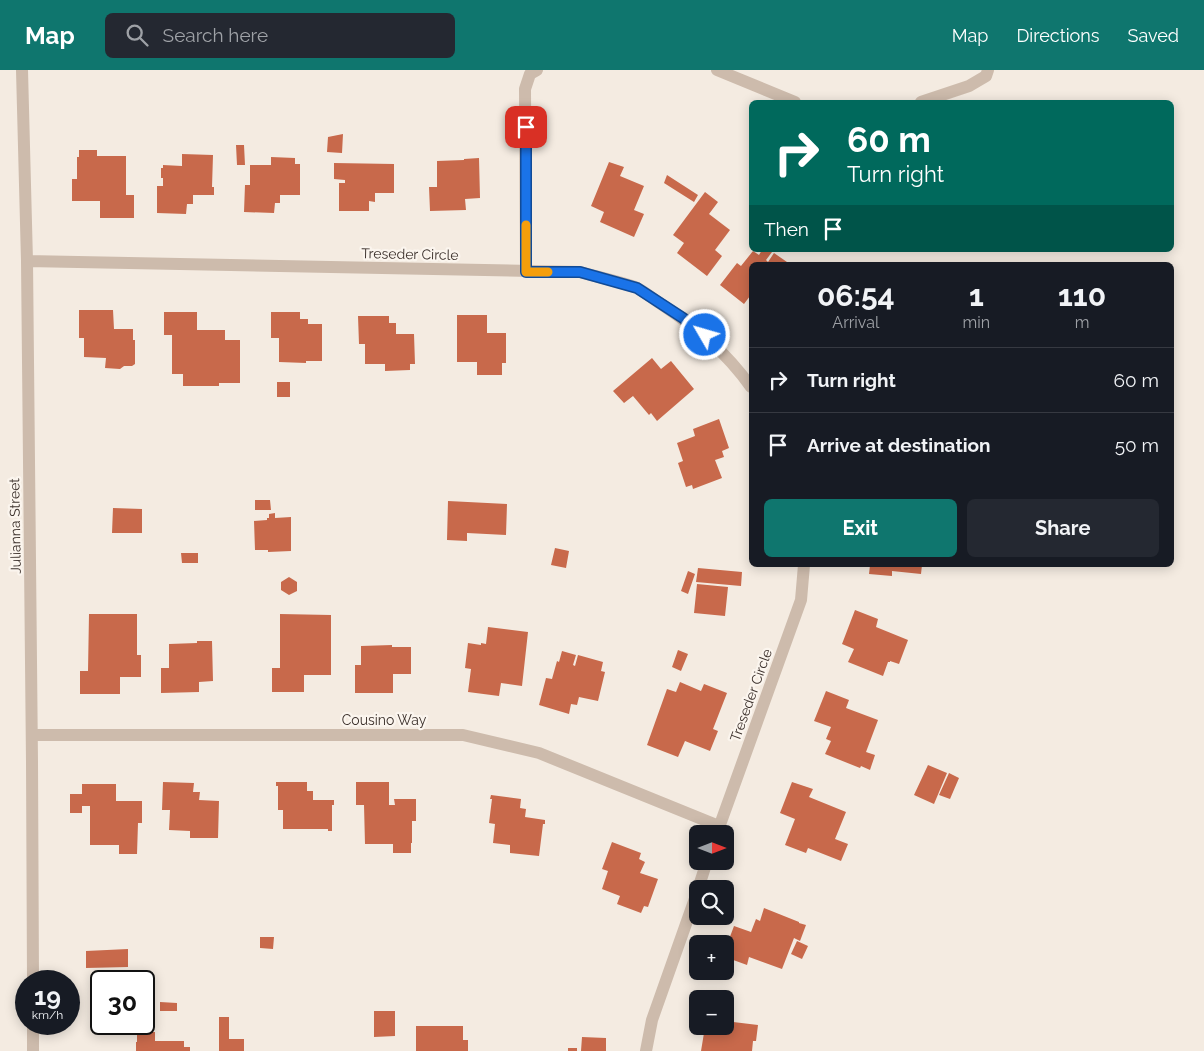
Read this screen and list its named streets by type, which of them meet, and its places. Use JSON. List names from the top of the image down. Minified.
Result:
{"streets":{"street":["Treseder Circle","Julianna Street","Cousino Way"]},"crossings":[["Treseder Circle","Julianna Street"],["Julianna Street","Cousino Way"]],"north":"right","page":{"header":"Map","search":"Search here","nav":["Map","Directions","Saved"],"turn":["60 m","Turn right"],"then":"Then","eta":["06:54","Arrival","1","min","110","m"],"list":[{"name":"Turn right","value":"60 m"},{"name":"Arrive at destination","value":"50 m"}],"buttons":["Exit","Share"],"map_buttons":["+","−"],"speed":"19 km/h","limit":"30"}}
